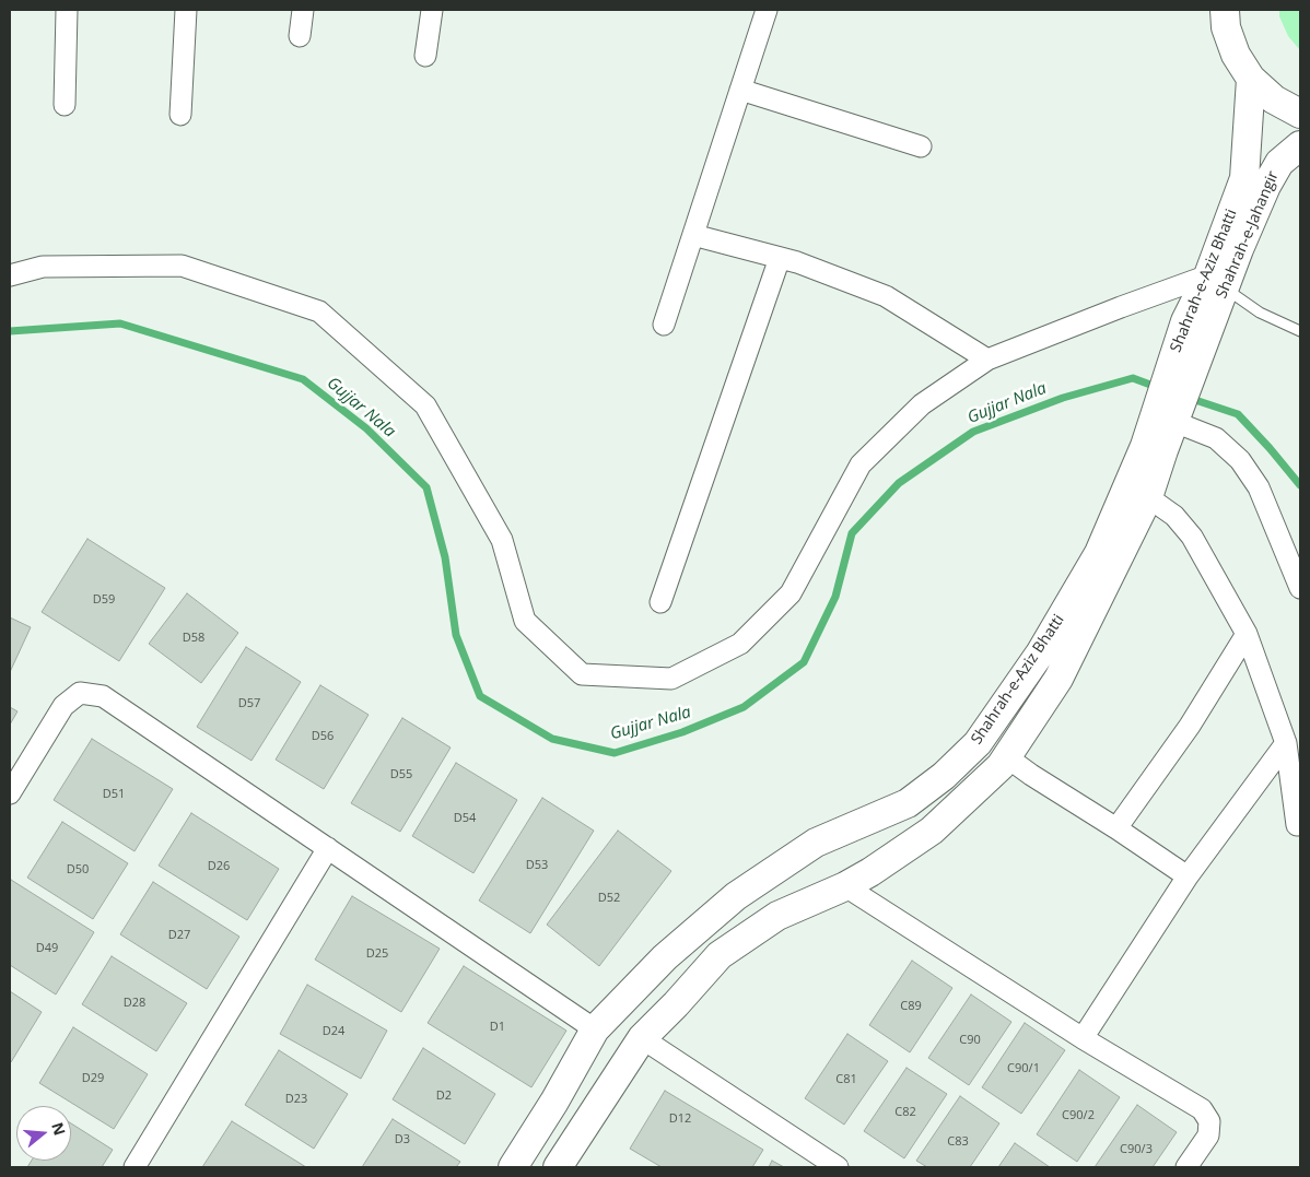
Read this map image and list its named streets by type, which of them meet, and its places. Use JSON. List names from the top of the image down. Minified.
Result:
{"streets":{"main road":["Shahrah-e-Jahangir","Shahrah-e-Aziz Bhatti"]},"crossings":[["Shahrah-e-Jahangir","Shahrah-e-Aziz Bhatti"]],"water":["Gujjar Nala"],"house_numbers":["D59","D58","D57","D56","D55","D51","D54","D53","D26","D50","D52","D27","D49","D25","D28","C89","D1","D24","C90","C90/1","D29","C81","D2","D23","C82","C90/2","D12","D3","C83","C90/3"],"north":"right"}
